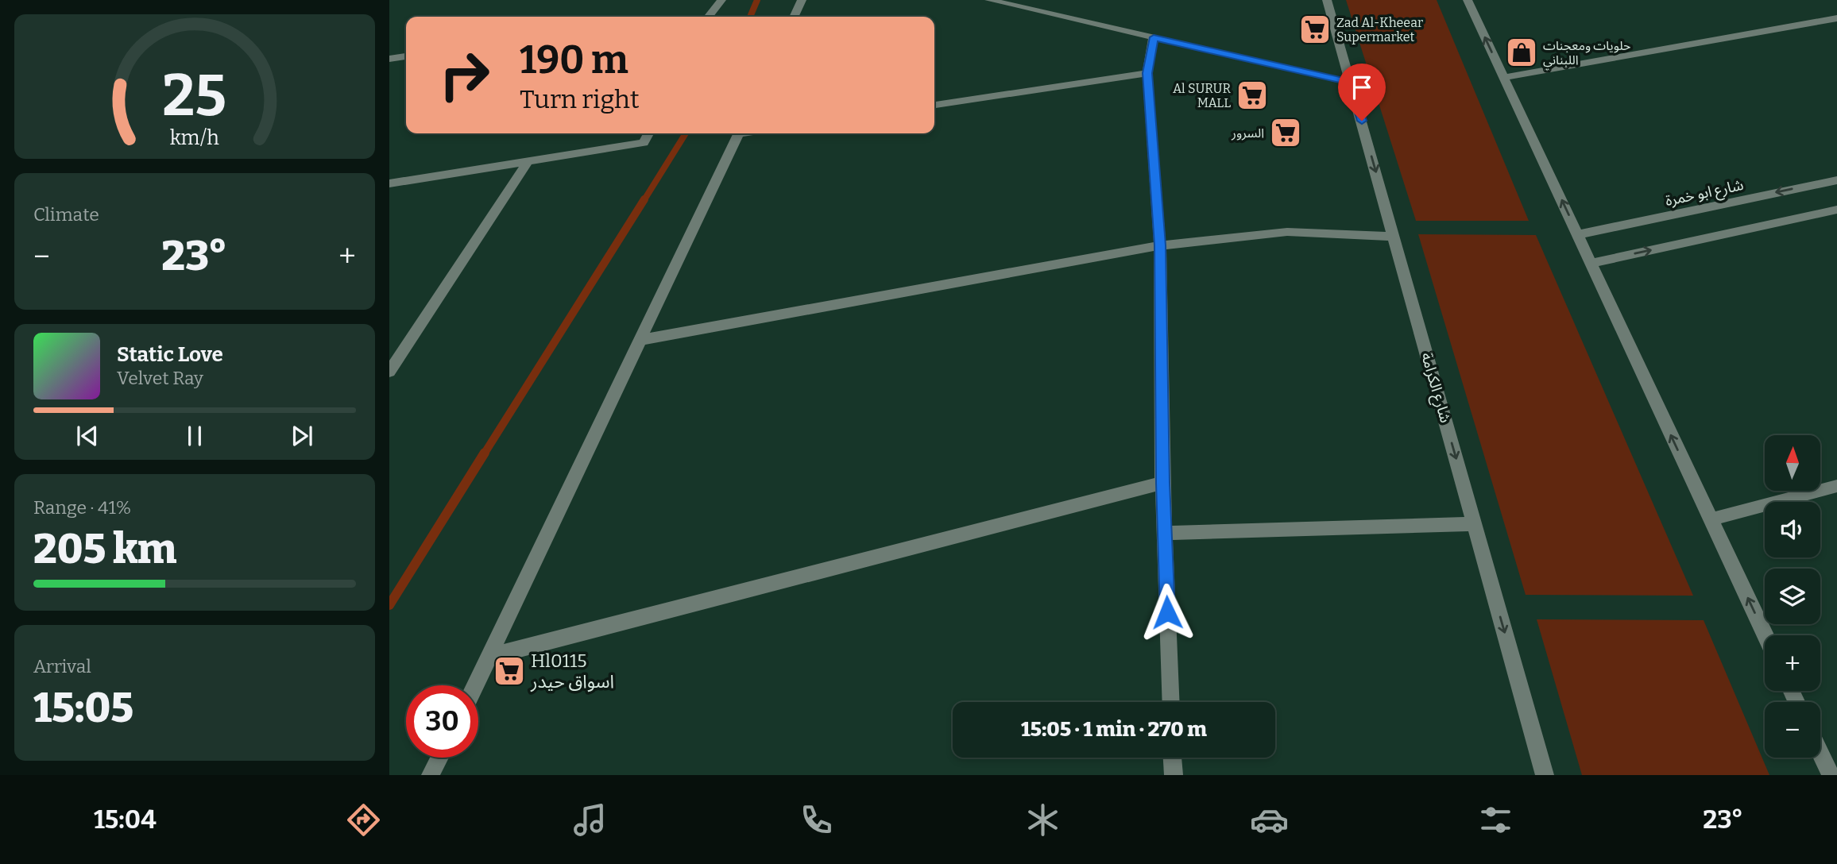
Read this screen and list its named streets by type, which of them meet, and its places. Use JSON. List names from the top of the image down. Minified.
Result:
{"streets":{"street":["شارع ابو خمرة","شارع الكرامة"]},"one_way":["شارع الكرامة"],"places":{"supermarket":["Zad Al-Kheear Supermarket","Al SURUR MALL","السرور","Hl0115 اسواق حيدر"],"shop":["حلويات ومعجنات اللبناني"]},"north":"top","page":{"turn":["190 m","Turn right"],"tile":["Climate",["Range · 41%","205 km"],["Arrival","15:05"]],"heat":["−","23°","+"],"song":["Static Love","Velvet Ray"],"map_buttons":["+","−"],"limit":"30","trip":"15:05 · 1 min · 270 m","tabs":["15:04","23°"],"gauge":["25","km/h"]}}
